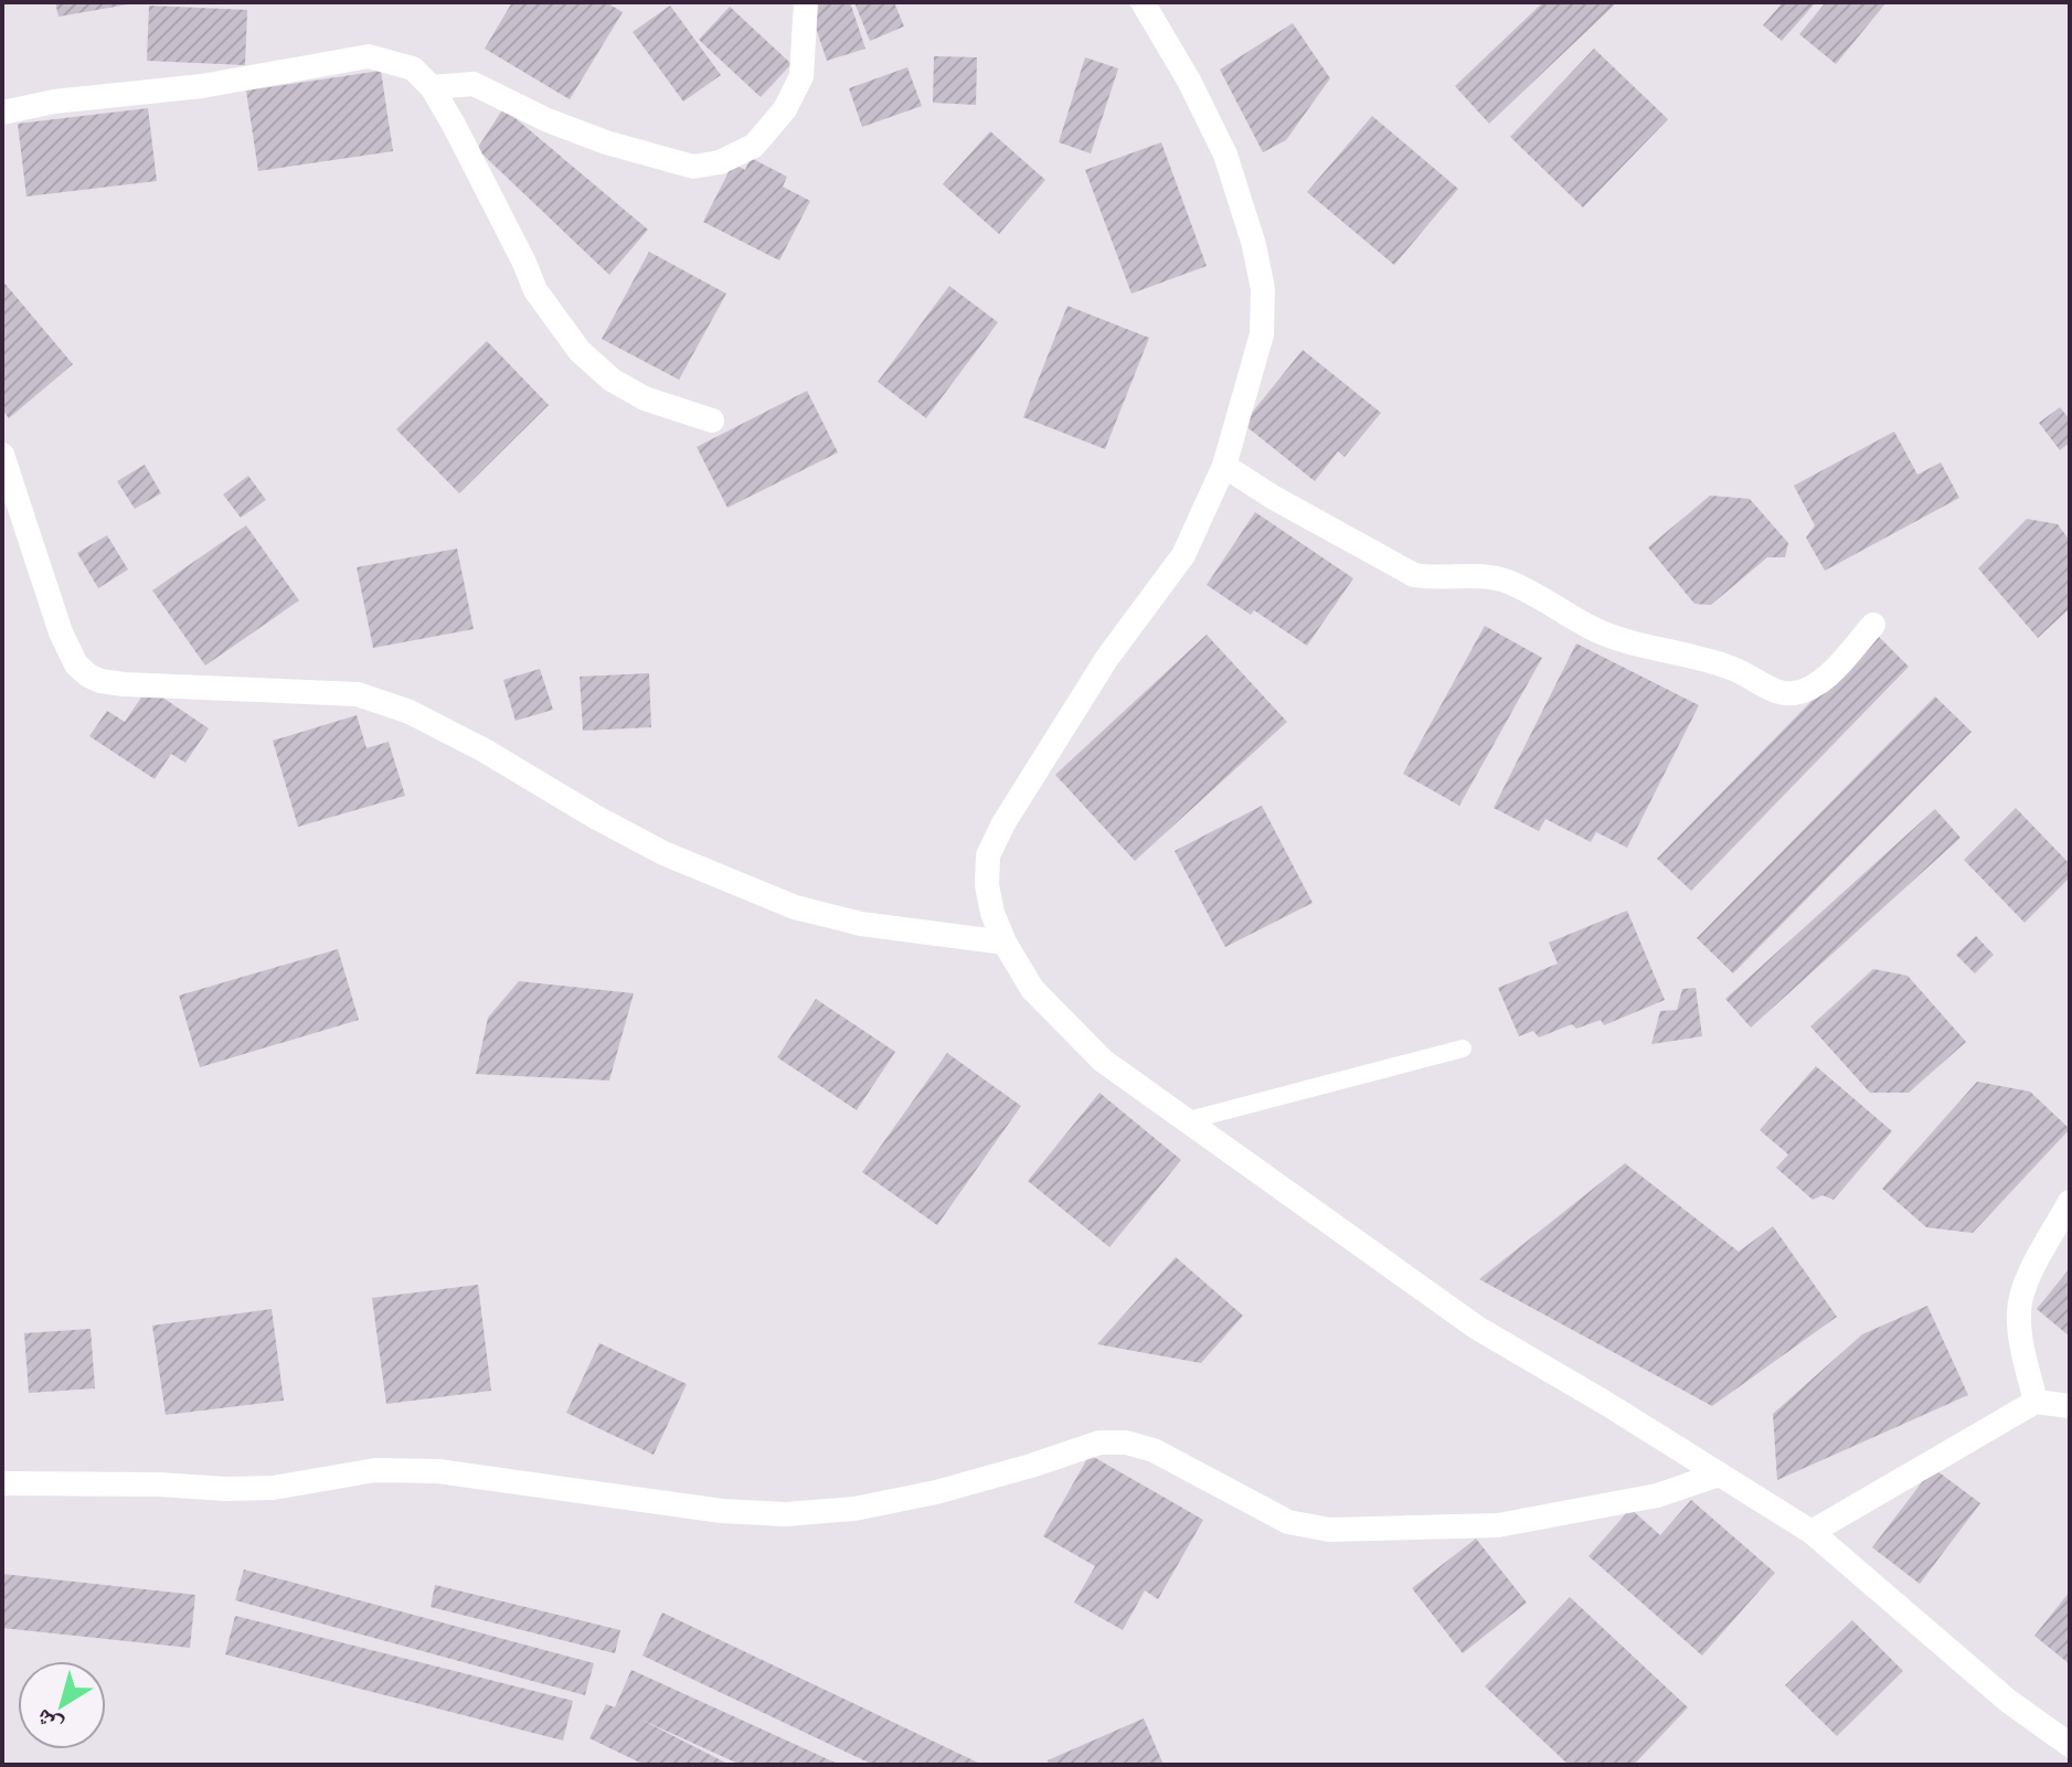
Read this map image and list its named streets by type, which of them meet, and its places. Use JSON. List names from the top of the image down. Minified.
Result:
{"north":"bottom left"}
